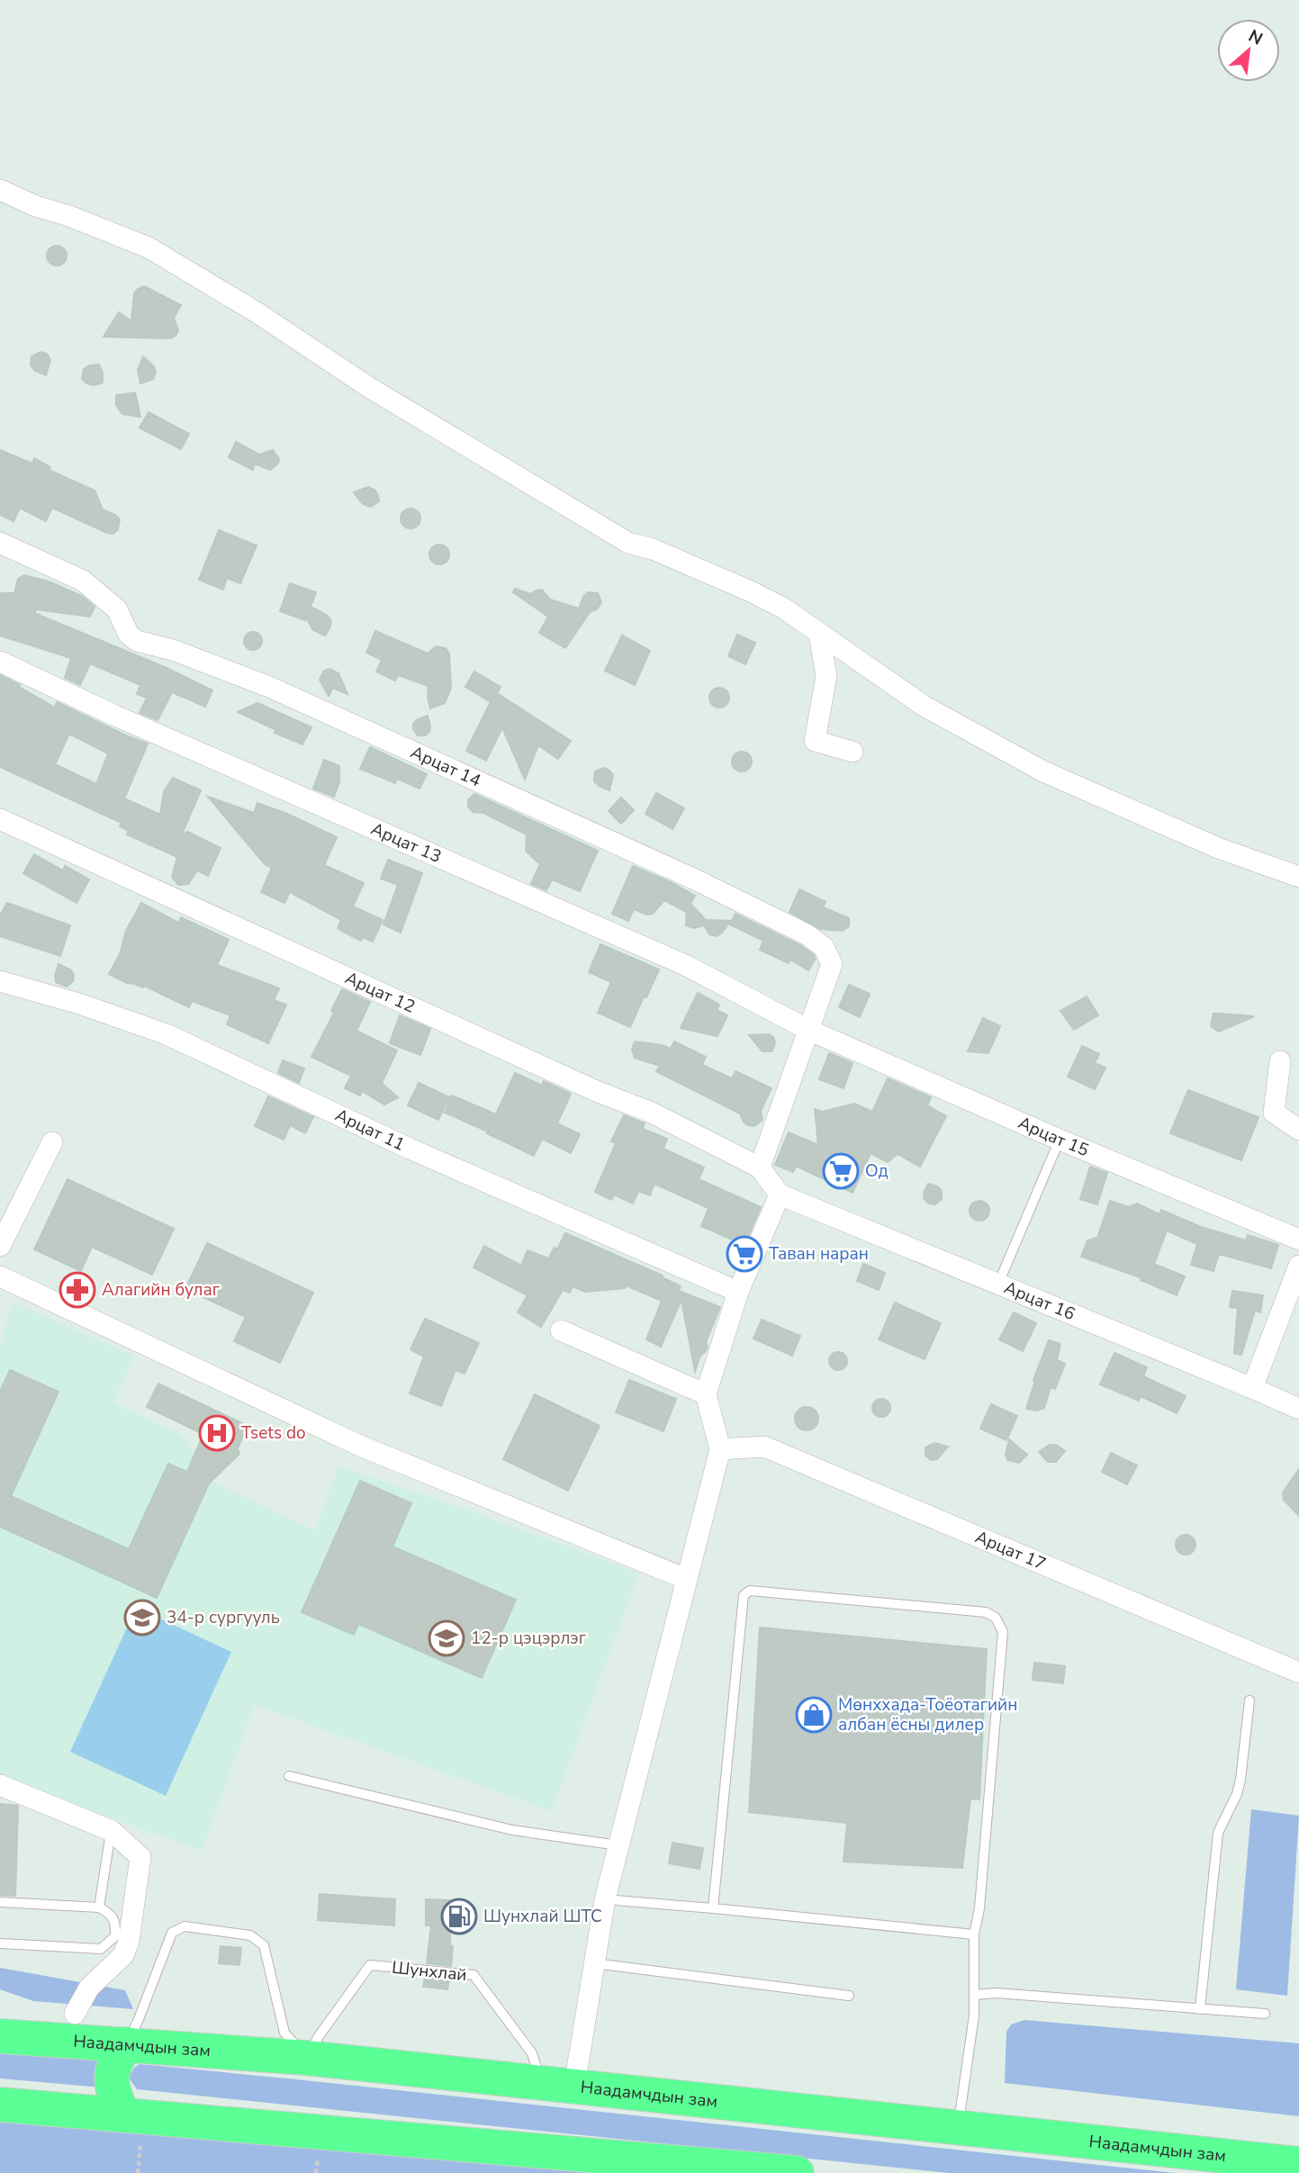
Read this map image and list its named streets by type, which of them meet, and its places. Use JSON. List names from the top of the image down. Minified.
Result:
{"streets":{"highway":["Наадамчдын зам"],"street":["Арцат 14","Арцат 13","Арцат 12","Арцат 11","Арцат 15","Арцат 16","Арцат 17"],"lane":["Шунхлай"]},"crossings":[["Арцат 14","Арцат 13"],["Арцат 14","Арцат 12"],["Арцат 14","Арцат 15"],["Арцат 13","Арцат 15"],["Шунхлай","Наадамчдын зам"]],"places":{"supermarket":["Од","Таван наран"],"pharmacy":["Алагийн булаг"],"hospital":["Tsets do"],"school or university":["34-р сургууль","12-р цэцэрлэг"],"shop":["Мөнххада-Тоёотагийн албан ёсны дилер"],"fuel station":["Шунхлай ШТС"]},"north":"top right"}
